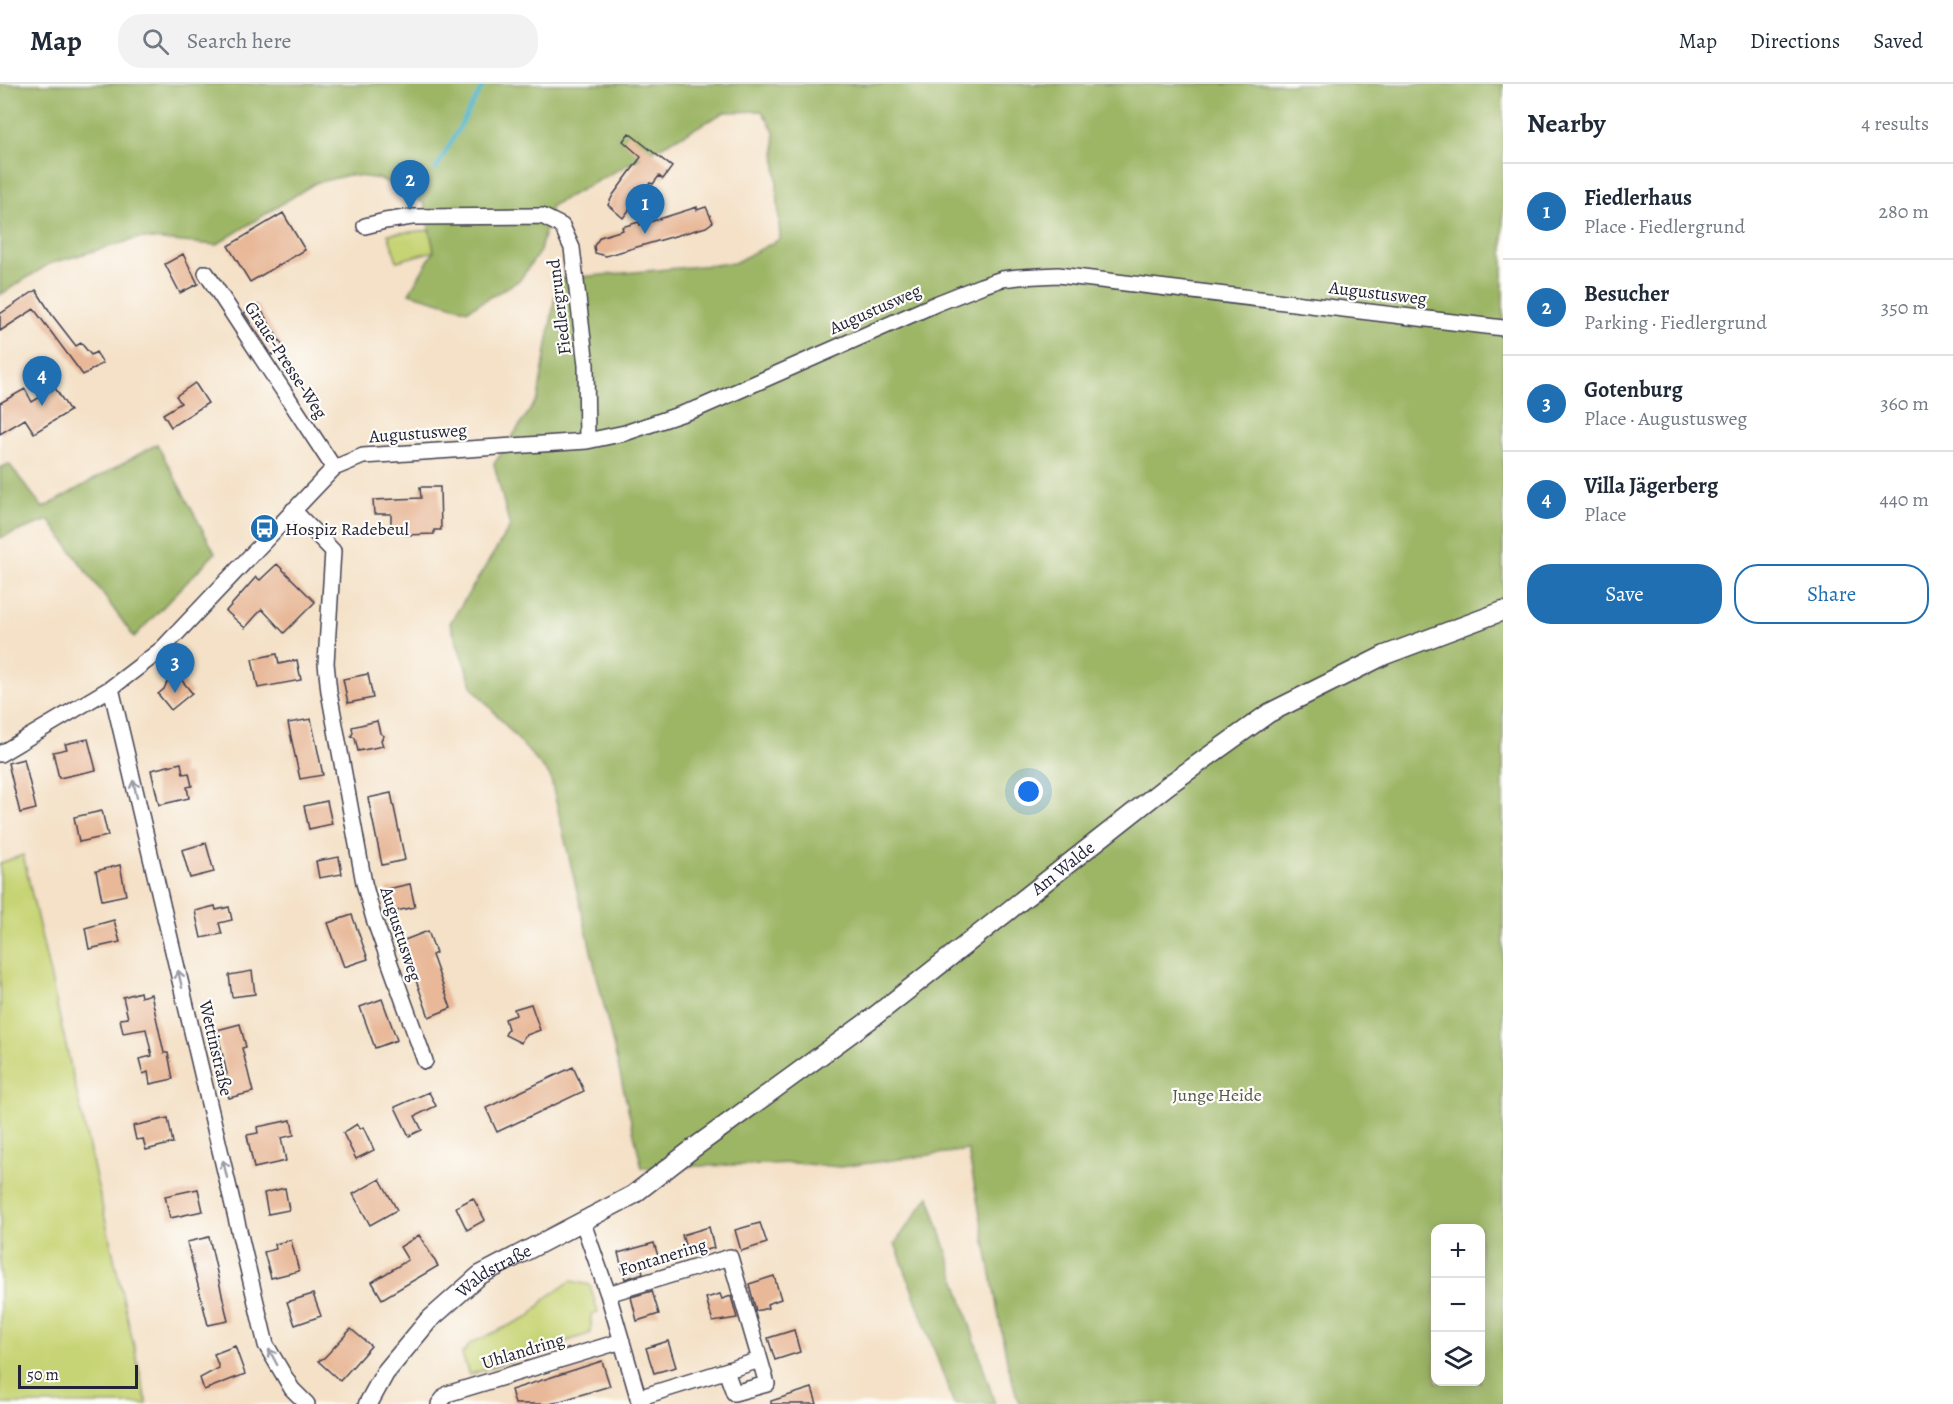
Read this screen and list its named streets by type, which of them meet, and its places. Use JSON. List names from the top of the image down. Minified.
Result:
{"streets":{"street":["Augustusweg","Fiedlergrund","Graue-Presse-Weg","Am Walde","Wettinstraße","Fontanering","Waldstraße","Uhlandring"]},"crossings":[["Augustusweg","Fiedlergrund"],["Augustusweg","Graue-Presse-Weg"],["Augustusweg","Wettinstraße"],["Am Walde","Waldstraße"]],"one_way":["Wettinstraße"],"parks":["Junge Heide"],"places":{"bus stop":["Hospiz Radebeul"]},"scale_bar":"50 m","page":{"header":"Map","search":"Search here","nav":["Map","Directions","Saved"],"heading":["Nearby","4 results"],"pins":["2","1","4","3"],"list":[{"mark":"1","name":"Fiedlerhaus","note":"Place · Fiedlergrund","value":"280 m"},{"mark":"2","name":"Besucher","note":"Parking · Fiedlergrund","value":"350 m"},{"mark":"3","name":"Gotenburg","note":"Place · Augustusweg","value":"360 m"},{"mark":"4","name":"Villa Jägerberg","note":"Place","value":"440 m"}],"buttons":["Save","Share"],"map_buttons":["+","−"],"scale":"50 m"}}
